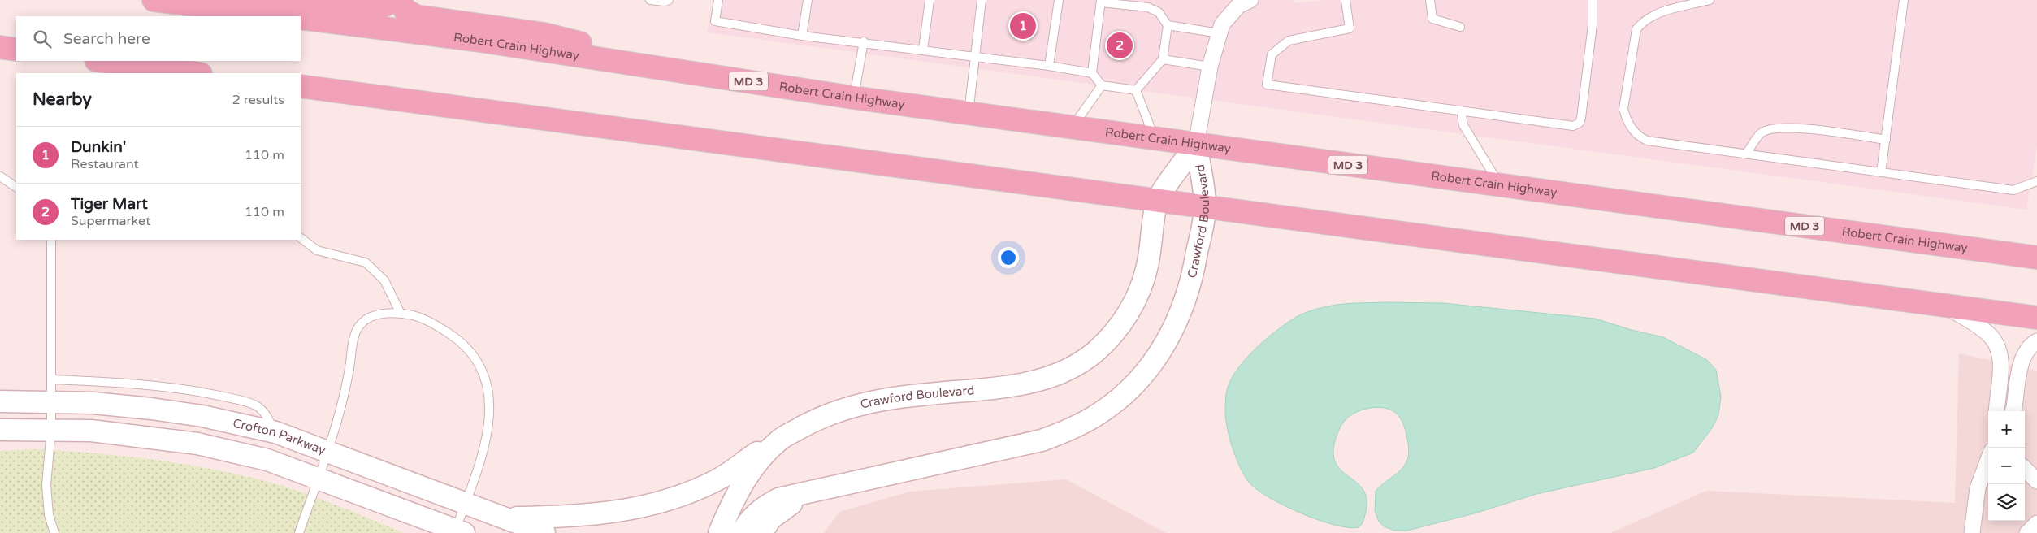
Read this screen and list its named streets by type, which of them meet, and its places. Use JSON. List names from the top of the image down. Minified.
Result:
{"streets":{"highway":["Robert Crain Highway","MD 3"],"street":["Crawford Boulevard","Crofton Parkway"]},"crossings":[["Robert Crain Highway","Crawford Boulevard"]],"page":{"pins":["1","2"],"search":"Search here","heading":["Nearby","2 results"],"list":[{"mark":"1","name":"Dunkin'","note":"Restaurant","value":"110 m"},{"mark":"2","name":"Tiger Mart","note":"Supermarket","value":"110 m"}],"map_buttons":["+","−"]}}
